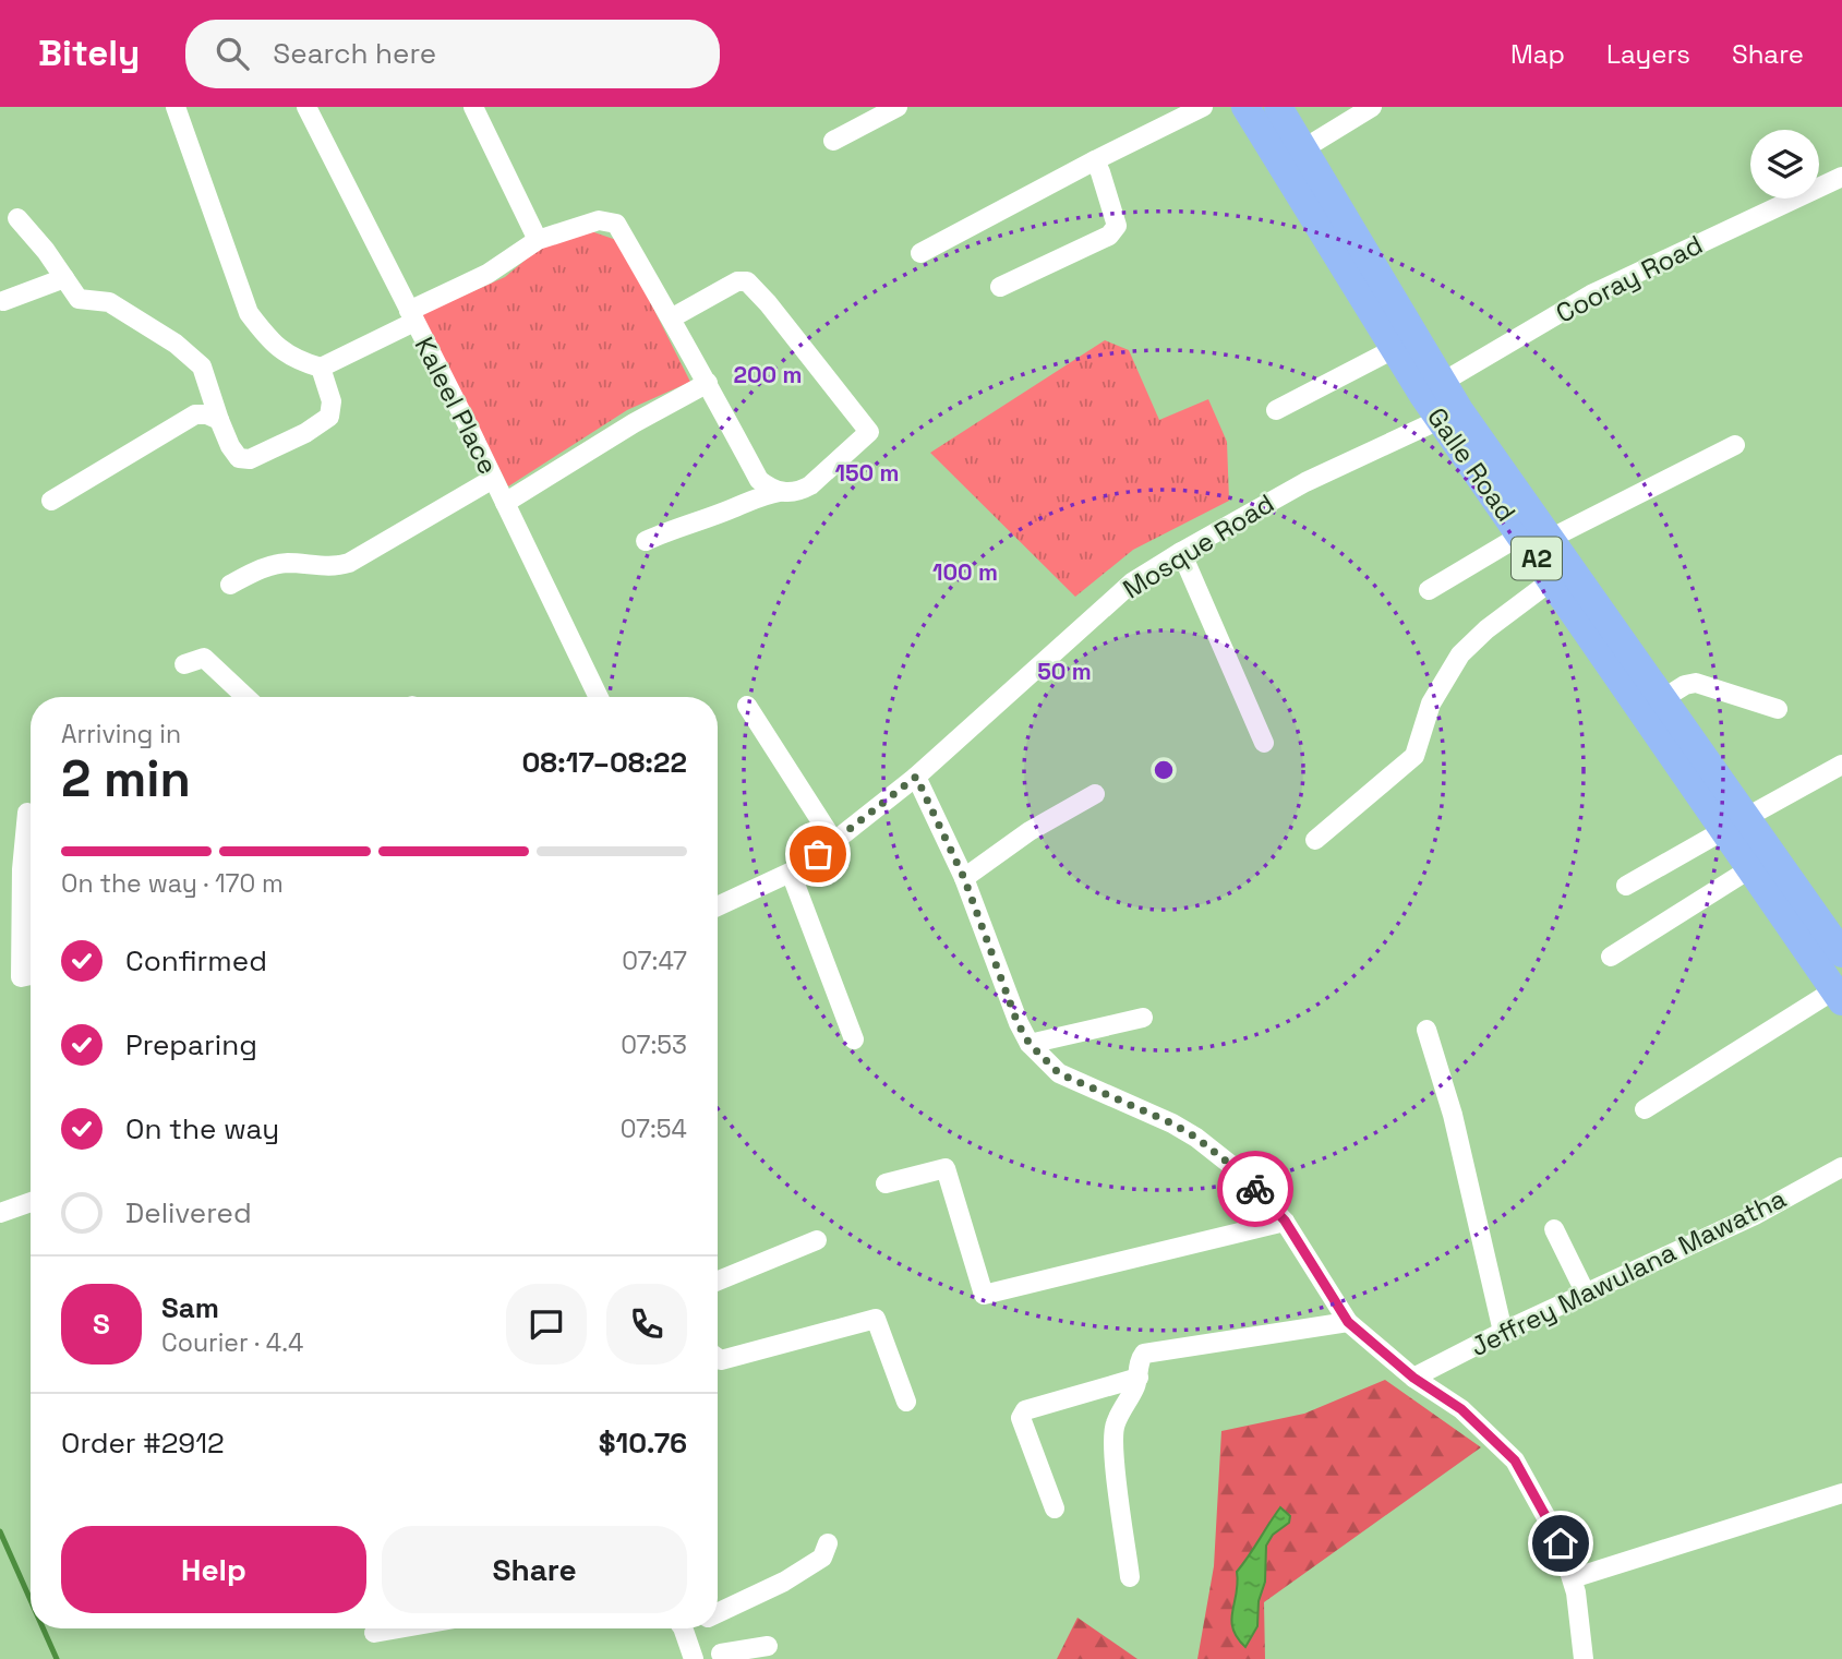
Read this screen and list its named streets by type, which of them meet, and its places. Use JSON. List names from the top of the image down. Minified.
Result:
{"streets":{"highway":["Galle Road","A2"],"street":["Cooray Road","Kaleel Place","Mosque Road","Jeffrey Mawulana Mawatha"]},"crossings":[["Cooray Road","Galle Road"],["Galle Road","Mosque Road"]],"page":{"header":"Bitely","search":"Search here","nav":["Map","Layers","Share"],"heading":["2 min","Arriving in","08:17–08:22"],"panel":["Sam","Courier · 4.4","Order #2912","$10.76"],"bar":"On the way · 170 m","list":[["Confirmed","07:47"],["Preparing","07:53"],["On the way","07:54"],"Delivered"],"round":"S","buttons":["Help","Share"]},"rings":["200 m","150 m","100 m","50 m"]}
